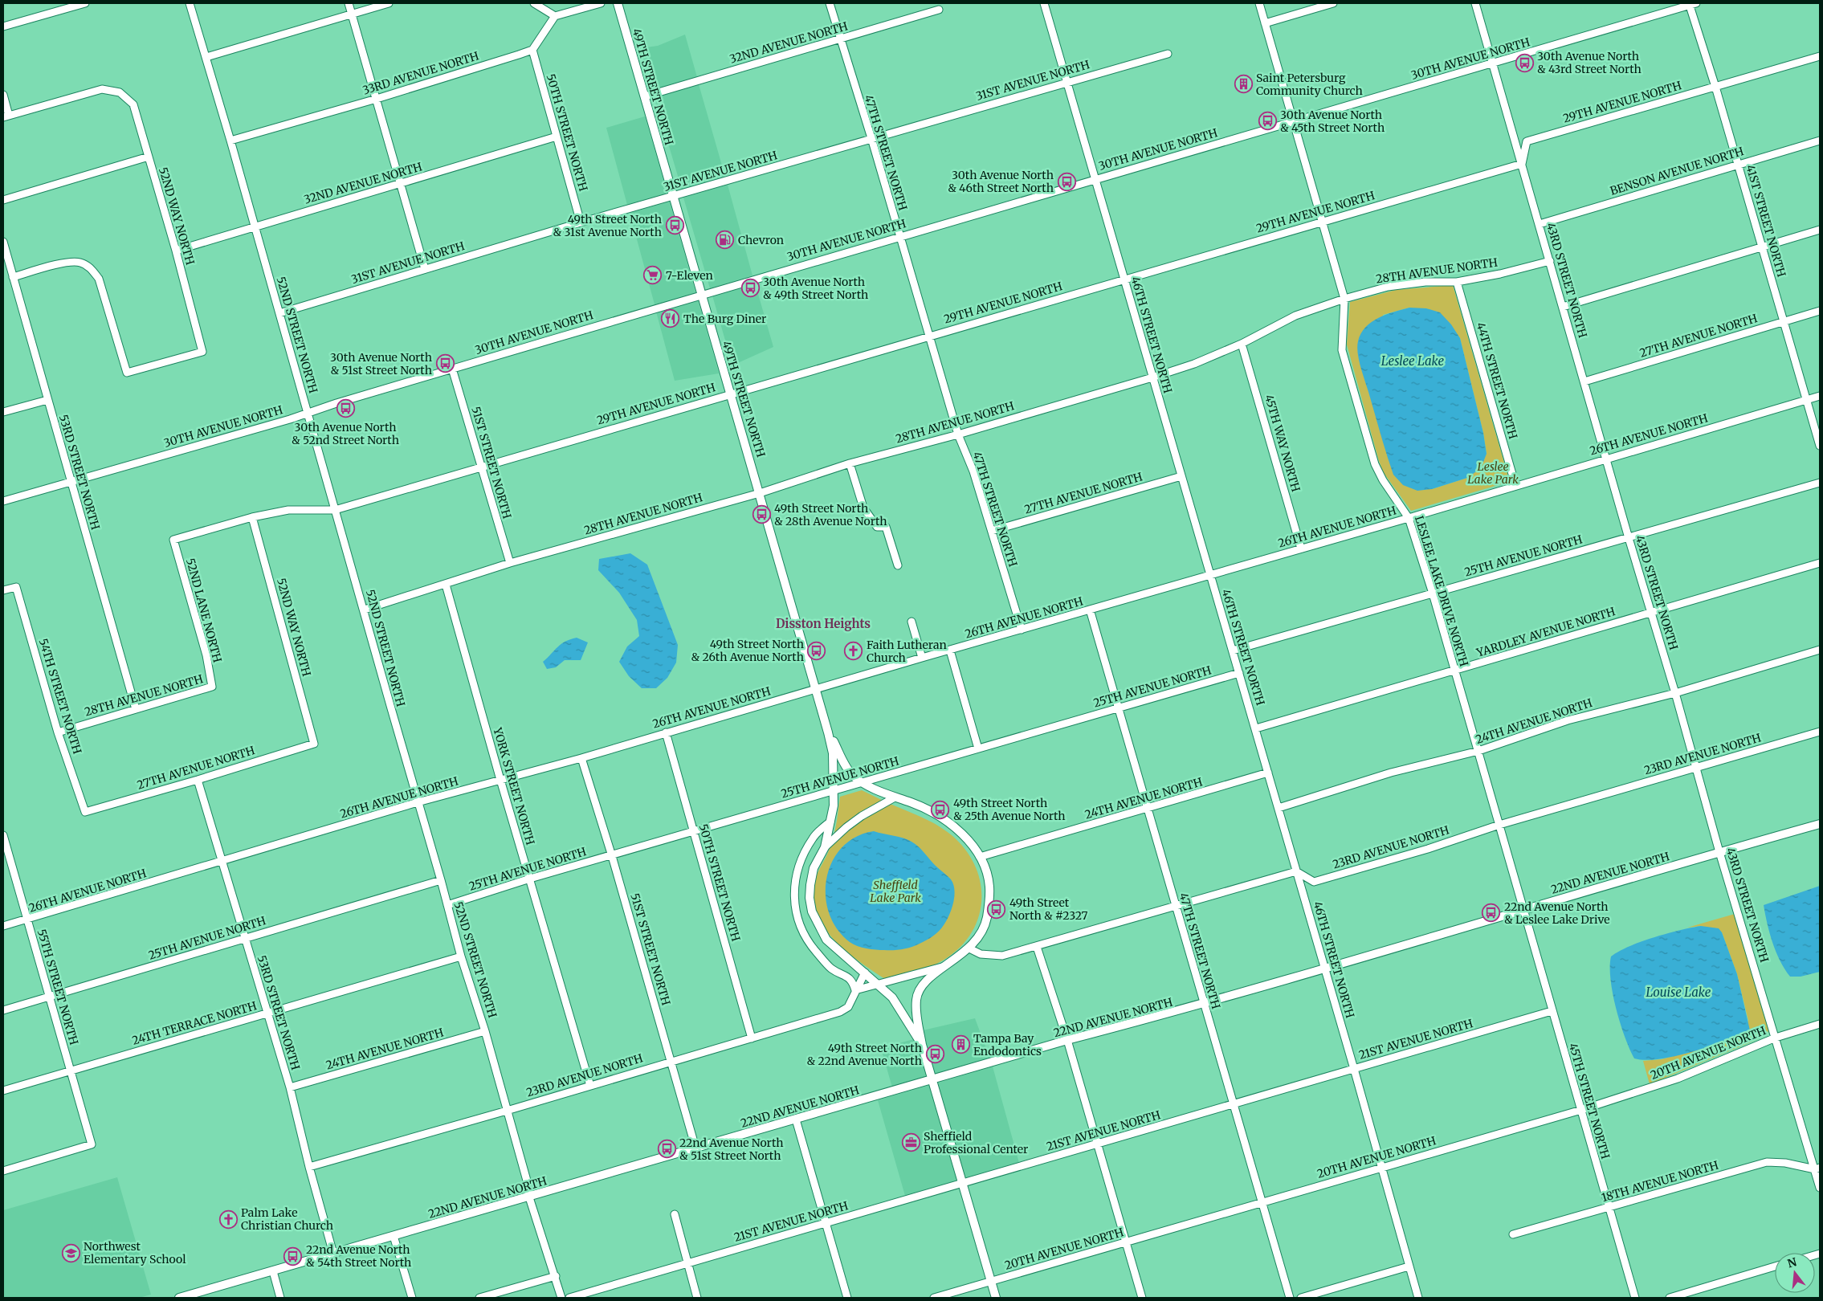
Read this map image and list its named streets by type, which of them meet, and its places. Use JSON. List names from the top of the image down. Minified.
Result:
{"streets":{"main road":["49TH STREET NORTH","22ND AVENUE NORTH"],"street":["32ND AVENUE NORTH","30TH AVENUE NORTH","33RD AVENUE NORTH","31ST AVENUE NORTH","29TH AVENUE NORTH","50TH STREET NORTH","47TH STREET NORTH","BENSON AVENUE NORTH","52ND WAY NORTH","41ST STREET NORTH","28TH AVENUE NORTH","43RD STREET NORTH","52ND STREET NORTH","46TH STREET NORTH","27TH AVENUE NORTH","44TH STREET NORTH","26TH AVENUE NORTH","45TH WAY NORTH","51ST STREET NORTH","53RD STREET NORTH","25TH AVENUE NORTH","LESLEE LAKE DRIVE NORTH","52ND LANE NORTH","YARDLEY AVENUE NORTH","54TH STREET NORTH","24TH AVENUE NORTH","23RD AVENUE NORTH","YORK STREET NORTH","55TH STREET NORTH","24TH TERRACE NORTH","21ST AVENUE NORTH","20TH AVENUE NORTH","45TH STREET NORTH","18TH AVENUE NORTH"]},"crossings":[["32ND AVENUE NORTH","49TH STREET NORTH"],["32ND AVENUE NORTH","50TH STREET NORTH"],["32ND AVENUE NORTH","47TH STREET NORTH"],["32ND AVENUE NORTH","52ND WAY NORTH"],["32ND AVENUE NORTH","52ND STREET NORTH"],["30TH AVENUE NORTH","49TH STREET NORTH"],["30TH AVENUE NORTH","47TH STREET NORTH"],["30TH AVENUE NORTH","41ST STREET NORTH"],["30TH AVENUE NORTH","43RD STREET NORTH"],["30TH AVENUE NORTH","52ND STREET NORTH"],["30TH AVENUE NORTH","46TH STREET NORTH"],["30TH AVENUE NORTH","51ST STREET NORTH"],["30TH AVENUE NORTH","53RD STREET NORTH"],["30TH AVENUE NORTH","LESLEE LAKE DRIVE NORTH"],["33RD AVENUE NORTH","50TH STREET NORTH"],["33RD AVENUE NORTH","52ND STREET NORTH"],["31ST AVENUE NORTH","49TH STREET NORTH"],["31ST AVENUE NORTH","50TH STREET NORTH"],["31ST AVENUE NORTH","47TH STREET NORTH"],["31ST AVENUE NORTH","52ND STREET NORTH"],["31ST AVENUE NORTH","46TH STREET NORTH"],["49TH STREET NORTH","29TH AVENUE NORTH"],["49TH STREET NORTH","28TH AVENUE NORTH"],["49TH STREET NORTH","26TH AVENUE NORTH"],["49TH STREET NORTH","25TH AVENUE NORTH"],["49TH STREET NORTH","24TH AVENUE NORTH"],["49TH STREET NORTH","23RD AVENUE NORTH"],["49TH STREET NORTH","22ND AVENUE NORTH"],["49TH STREET NORTH","21ST AVENUE NORTH"],["49TH STREET NORTH","20TH AVENUE NORTH"],["29TH AVENUE NORTH","47TH STREET NORTH"],["29TH AVENUE NORTH","52ND WAY NORTH"],["29TH AVENUE NORTH","41ST STREET NORTH"],["29TH AVENUE NORTH","43RD STREET NORTH"],["29TH AVENUE NORTH","52ND STREET NORTH"],["29TH AVENUE NORTH","46TH STREET NORTH"],["29TH AVENUE NORTH","51ST STREET NORTH"],["29TH AVENUE NORTH","LESLEE LAKE DRIVE NORTH"],["29TH AVENUE NORTH","52ND LANE NORTH"],["50TH STREET NORTH","26TH AVENUE NORTH"],["50TH STREET NORTH","25TH AVENUE NORTH"],["50TH STREET NORTH","23RD AVENUE NORTH"],["47TH STREET NORTH","28TH AVENUE NORTH"],["47TH STREET NORTH","27TH AVENUE NORTH"],["47TH STREET NORTH","26TH AVENUE NORTH"],["47TH STREET NORTH","25TH AVENUE NORTH"],["47TH STREET NORTH","24TH AVENUE NORTH"],["47TH STREET NORTH","22ND AVENUE NORTH"],["47TH STREET NORTH","21ST AVENUE NORTH"],["47TH STREET NORTH","20TH AVENUE NORTH"],["BENSON AVENUE NORTH","41ST STREET NORTH"],["BENSON AVENUE NORTH","43RD STREET NORTH"],["52ND WAY NORTH","27TH AVENUE NORTH"],["52ND WAY NORTH","53RD STREET NORTH"],["41ST STREET NORTH","27TH AVENUE NORTH"],["41ST STREET NORTH","26TH AVENUE NORTH"],["28TH AVENUE NORTH","43RD STREET NORTH"],["28TH AVENUE NORTH","52ND STREET NORTH"],["28TH AVENUE NORTH","46TH STREET NORTH"],["28TH AVENUE NORTH","44TH STREET NORTH"],["28TH AVENUE NORTH","45TH WAY NORTH"],["28TH AVENUE NORTH","51ST STREET NORTH"],["28TH AVENUE NORTH","53RD STREET NORTH"],["28TH AVENUE NORTH","LESLEE LAKE DRIVE NORTH"],["28TH AVENUE NORTH","52ND LANE NORTH"],["28TH AVENUE NORTH","54TH STREET NORTH"],["28TH AVENUE NORTH","YORK STREET NORTH"],["43RD STREET NORTH","27TH AVENUE NORTH"],["43RD STREET NORTH","26TH AVENUE NORTH"],["43RD STREET NORTH","25TH AVENUE NORTH"],["43RD STREET NORTH","YARDLEY AVENUE NORTH"],["43RD STREET NORTH","24TH AVENUE NORTH"],["43RD STREET NORTH","23RD AVENUE NORTH"],["43RD STREET NORTH","22ND AVENUE NORTH"],["43RD STREET NORTH","20TH AVENUE NORTH"],["43RD STREET NORTH","18TH AVENUE NORTH"],["52ND STREET NORTH","26TH AVENUE NORTH"],["52ND STREET NORTH","25TH AVENUE NORTH"],["52ND STREET NORTH","24TH AVENUE NORTH"],["52ND STREET NORTH","23RD AVENUE NORTH"],["52ND STREET NORTH","22ND AVENUE NORTH"],["52ND STREET NORTH","24TH TERRACE NORTH"],["46TH STREET NORTH","27TH AVENUE NORTH"],["46TH STREET NORTH","26TH AVENUE NORTH"],["46TH STREET NORTH","25TH AVENUE NORTH"],["46TH STREET NORTH","YARDLEY AVENUE NORTH"],["46TH STREET NORTH","24TH AVENUE NORTH"],["46TH STREET NORTH","23RD AVENUE NORTH"],["46TH STREET NORTH","22ND AVENUE NORTH"],["46TH STREET NORTH","21ST AVENUE NORTH"],["46TH STREET NORTH","20TH AVENUE NORTH"],["27TH AVENUE NORTH","53RD STREET NORTH"],["27TH AVENUE NORTH","54TH STREET NORTH"],["44TH STREET NORTH","26TH AVENUE NORTH"],["26TH AVENUE NORTH","45TH WAY NORTH"],["26TH AVENUE NORTH","51ST STREET NORTH"],["26TH AVENUE NORTH","53RD STREET NORTH"],["26TH AVENUE NORTH","LESLEE LAKE DRIVE NORTH"],["26TH AVENUE NORTH","YORK STREET NORTH"],["26TH AVENUE NORTH","55TH STREET NORTH"],["51ST STREET NORTH","25TH AVENUE NORTH"],["51ST STREET NORTH","23RD AVENUE NORTH"],["51ST STREET NORTH","22ND AVENUE NORTH"],["53RD STREET NORTH","25TH AVENUE NORTH"],["53RD STREET NORTH","24TH AVENUE NORTH"],["53RD STREET NORTH","23RD AVENUE NORTH"],["53RD STREET NORTH","22ND AVENUE NORTH"],["53RD STREET NORTH","24TH TERRACE NORTH"],["25TH AVENUE NORTH","LESLEE LAKE DRIVE NORTH"],["25TH AVENUE NORTH","YORK STREET NORTH"],["25TH AVENUE NORTH","55TH STREET NORTH"],["LESLEE LAKE DRIVE NORTH","YARDLEY AVENUE NORTH"],["LESLEE LAKE DRIVE NORTH","24TH AVENUE NORTH"],["LESLEE LAKE DRIVE NORTH","23RD AVENUE NORTH"],["LESLEE LAKE DRIVE NORTH","22ND AVENUE NORTH"],["LESLEE LAKE DRIVE NORTH","45TH STREET NORTH"],["23RD AVENUE NORTH","YORK STREET NORTH"],["22ND AVENUE NORTH","45TH STREET NORTH"],["55TH STREET NORTH","24TH TERRACE NORTH"],["21ST AVENUE NORTH","45TH STREET NORTH"],["20TH AVENUE NORTH","45TH STREET NORTH"],["45TH STREET NORTH","18TH AVENUE NORTH"]],"districts":["Disston Heights"],"water":["Leslee Lake","Louise Lake"],"parks":["Leslee Lake Park","Sheffield Lake Park"],"places":{"bus stop":["30th Avenue North & 43rd Street North","30th Avenue North & 45th Street North","30th Avenue North & 46th Street North","49th Street North & 31st Avenue North","30th Avenue North & 49th Street North","30th Avenue North & 51st Street North","30th Avenue North & 52nd Street North","49th Street North & 28th Avenue North","49th Street North & 26th Avenue North","49th Street North & 25th Avenue North","49th Street North & #2327","22nd Avenue North & Leslee Lake Drive","49th Street North & 22nd Avenue North","22nd Avenue North & 51st Street North","22nd Avenue North & 54th Street North"],"building":["Saint Petersburg Community Church","Tampa Bay Endodontics"],"fuel station":["Chevron"],"supermarket":["7-Eleven"],"restaurant":["The Burg Diner"],"church":["Faith Lutheran Church","Palm Lake Christian Church"],"office":["Sheffield Professional Center"],"school or university":["Northwest Elementary School"]},"north":"top"}
